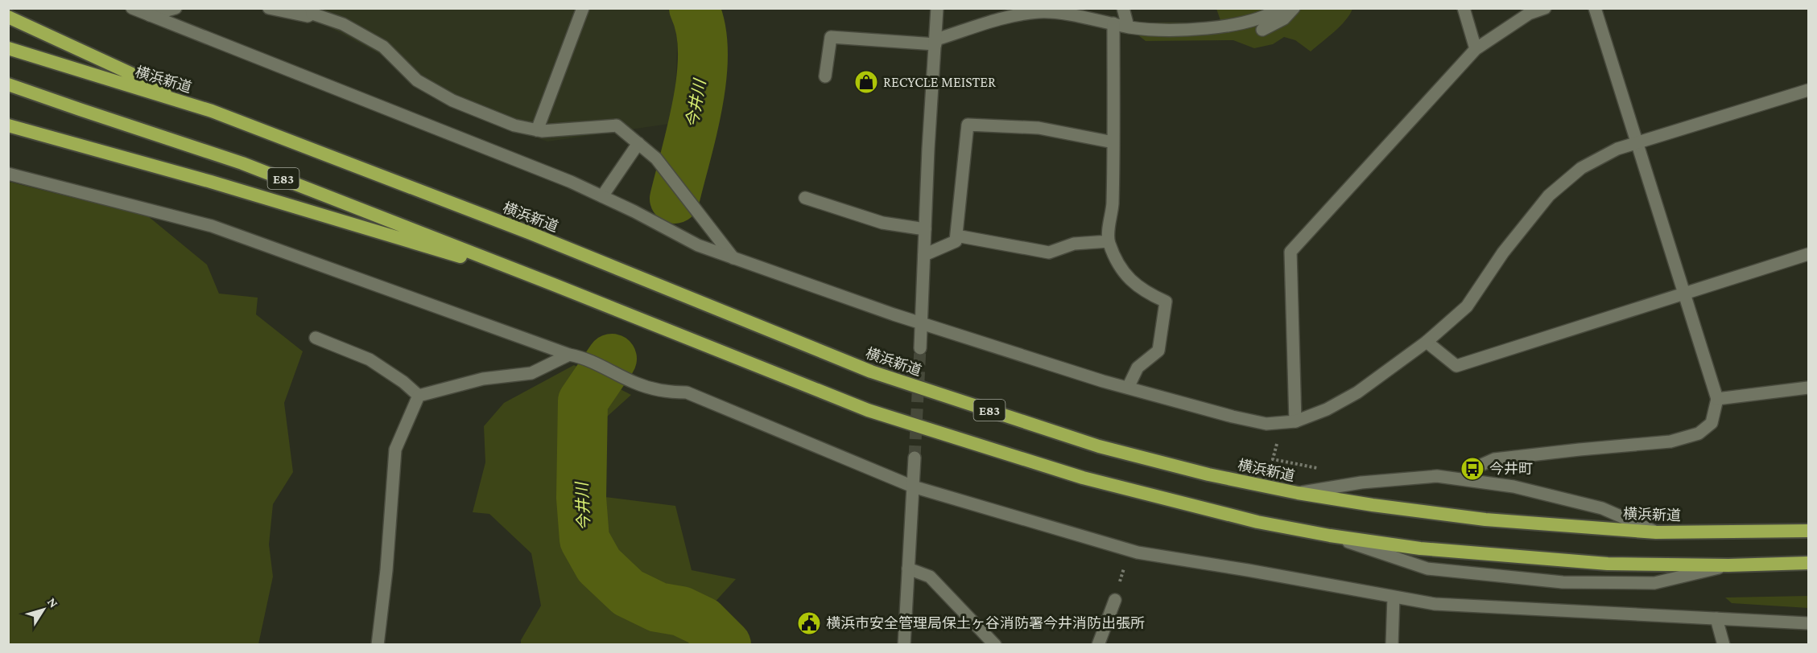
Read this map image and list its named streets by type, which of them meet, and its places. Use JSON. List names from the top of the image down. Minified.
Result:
{"streets":{"highway":["横浜新道","E83"]},"water":["今井川"],"places":{"shop":["RECYCLE MEISTER"],"bus stop":["今井町"],"public building":["横浜市安全管理局保土ヶ谷消防署今井消防出張所"]},"north":"top right"}
